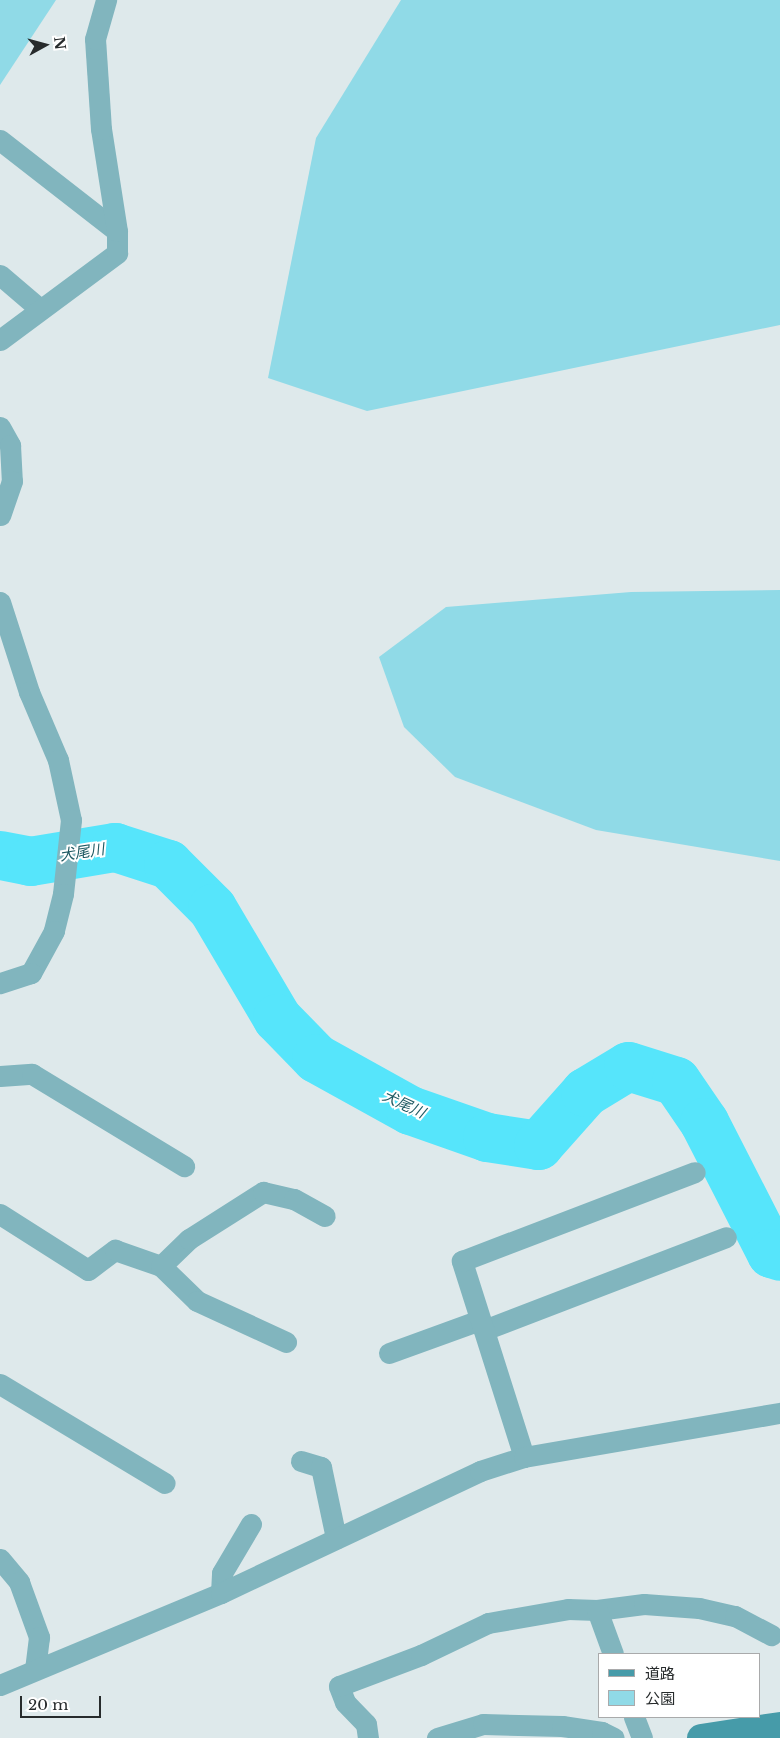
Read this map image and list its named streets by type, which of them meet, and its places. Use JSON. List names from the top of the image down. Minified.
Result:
{"water":["犬尾川"],"legend":["道路","公園"],"scale_bar":"20 m","north":"right"}
